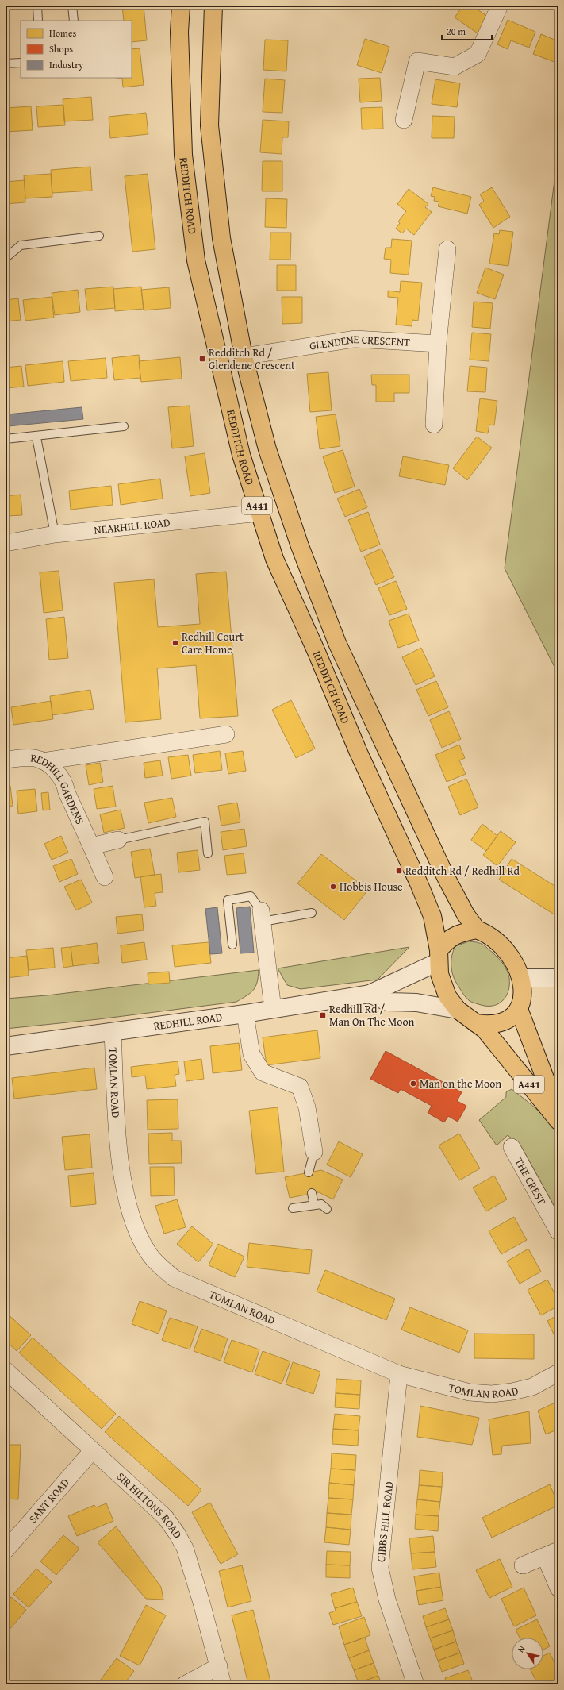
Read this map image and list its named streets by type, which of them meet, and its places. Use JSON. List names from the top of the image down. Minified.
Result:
{"streets":{"highway":["REDDITCH ROAD","A441"],"street":["GLENDENE CRESCENT","NEARHILL ROAD","REDHILL GARDENS","REDHILL ROAD","TOMLAN ROAD","THE CREST","SANT ROAD","SIR HILTONS ROAD","GIBBS HILL ROAD"]},"crossings":[["REDDITCH ROAD","GLENDENE CRESCENT"],["REDDITCH ROAD","A441"],["REDDITCH ROAD","NEARHILL ROAD"],["REDDITCH ROAD","REDHILL ROAD"],["A441","REDHILL ROAD"],["REDHILL ROAD","TOMLAN ROAD"],["TOMLAN ROAD","GIBBS HILL ROAD"],["SANT ROAD","SIR HILTONS ROAD"]],"places":{"transit":["Redditch Rd / Glendene Crescent","Redditch Rd / Redhill Rd","Redhill Rd / Man On The Moon"],"other":["Redhill Court Care Home","Hobbis House","Man on the Moon"]},"legend":["Homes","Shops","Industry"],"scale_bar":"20 m","north":"top left"}
